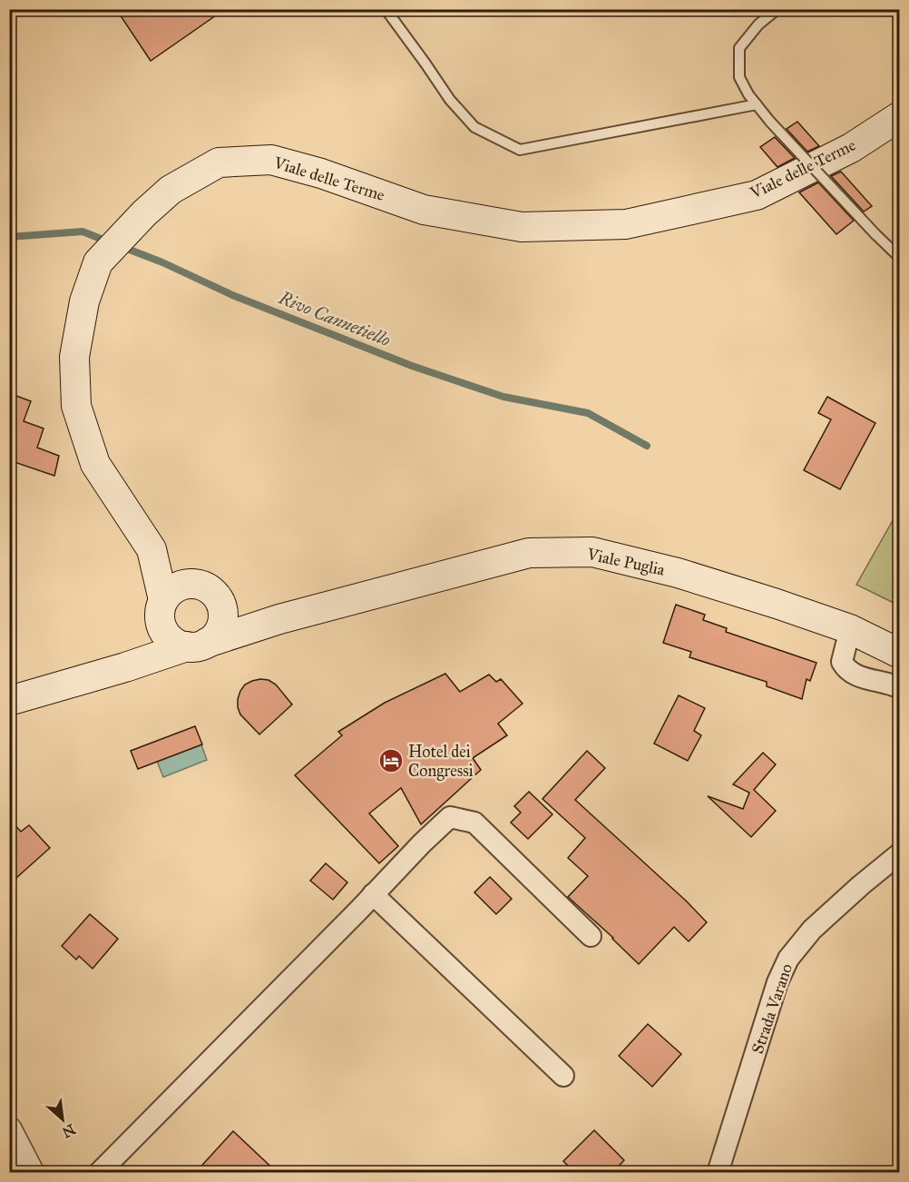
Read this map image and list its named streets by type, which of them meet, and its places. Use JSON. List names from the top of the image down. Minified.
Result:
{"streets":{"main road":["Viale delle Terme","Viale Puglia"],"street":["Strada Varano"]},"crossings":[["Viale delle Terme","Viale Puglia"]],"water":["Rivo Cannetiello"],"places":{"hotel":["Hotel dei Congressi"]},"north":"bottom right"}
